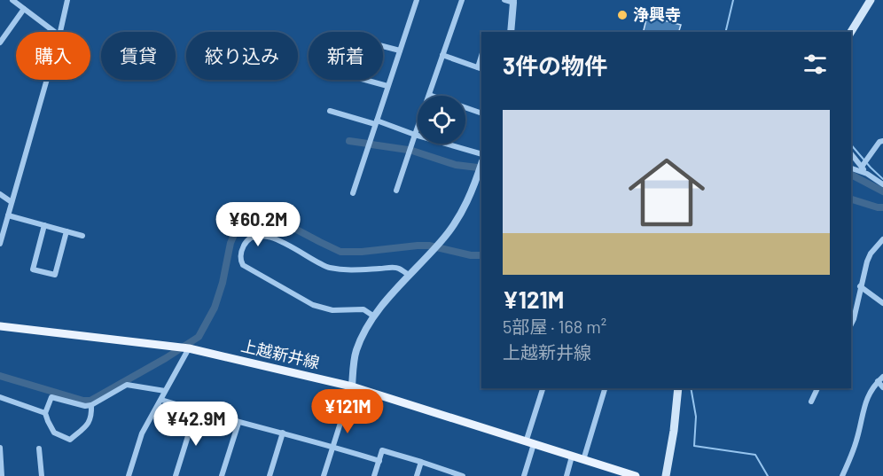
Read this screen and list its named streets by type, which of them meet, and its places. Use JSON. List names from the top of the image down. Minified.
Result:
{"streets":{"main road":["上越新井線"]},"places":["浄興寺"],"page":{"chip":["購入","賃貸","絞り込み","新着"],"heading":"3件の物件","list":[{"name":"¥121M","note":"5部屋 · 168 m² · 上越新井線"}],"price":["¥60.2M","¥121M","¥42.9M"]}}
